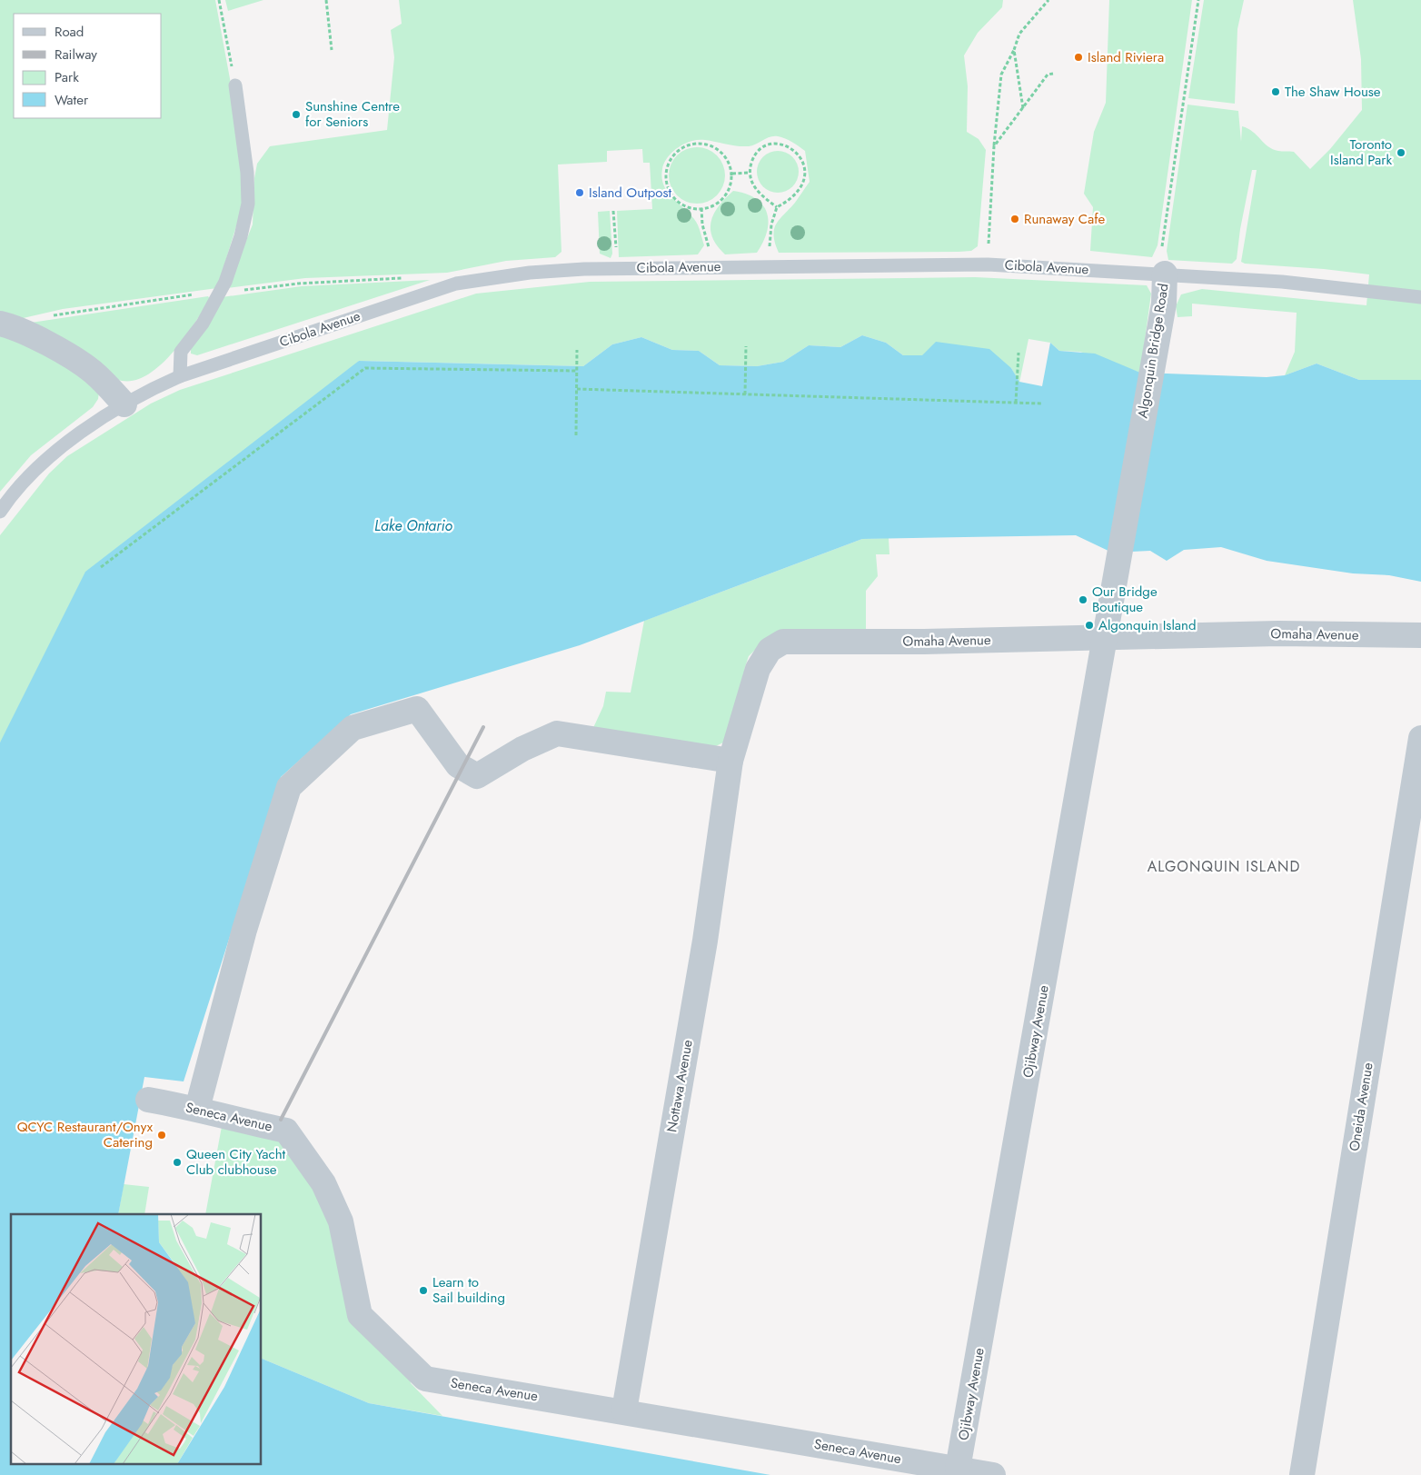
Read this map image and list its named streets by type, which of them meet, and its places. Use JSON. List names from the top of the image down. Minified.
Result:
{"streets":{"street":["Algonquin Bridge Road","Omaha Avenue","Ojibway Avenue","Nottawa Avenue","Oneida Avenue","Seneca Avenue"],"lane":["Cibola Avenue"]},"crossings":[["Cibola Avenue","Algonquin Bridge Road"],["Algonquin Bridge Road","Ojibway Avenue"],["Omaha Avenue","Ojibway Avenue"],["Omaha Avenue","Nottawa Avenue"],["Ojibway Avenue","Seneca Avenue"],["Nottawa Avenue","Seneca Avenue"]],"districts":["ALGONQUIN ISLAND"],"water":["Lake Ontario"],"places":["Island Riviera","The Shaw House","Sunshine Centre for Seniors","Toronto Island Park","Island Outpost","Runaway Cafe","Our Bridge Boutique","Algonquin Island","QCYC Restaurant/Onyx Catering","Queen City Yacht Club clubhouse","Learn to Sail building"],"legend":["Road","Railway","Park","Water"]}
